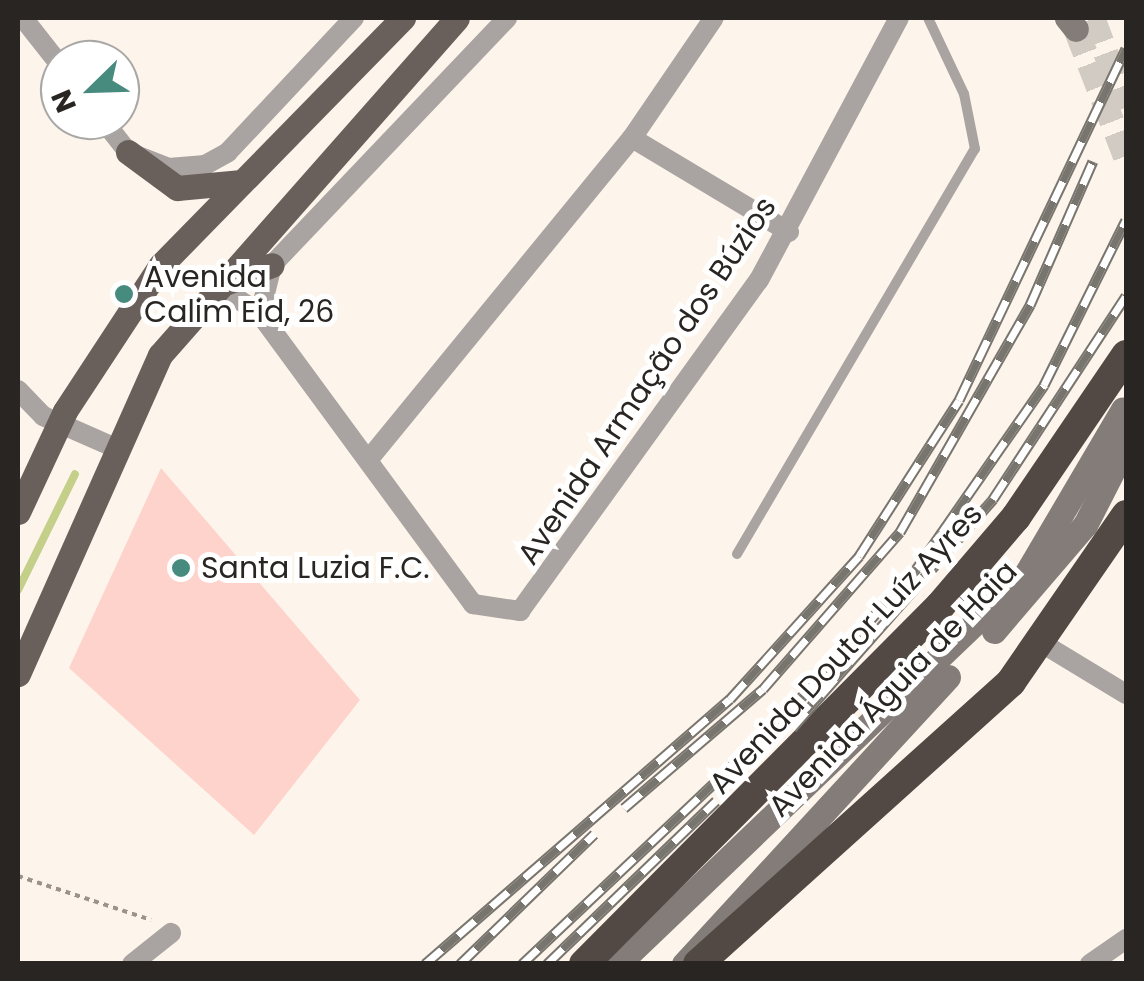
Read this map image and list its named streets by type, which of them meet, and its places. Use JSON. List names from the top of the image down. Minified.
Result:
{"streets":{"highway":["Avenida Doutor Luíz Ayres"],"main road":["Avenida Águia de Haia"],"street":["Avenida Armação dos Búzios"]},"places":["Avenida Calim Eid, 26","Santa Luzia F.C."],"north":"bottom left"}
